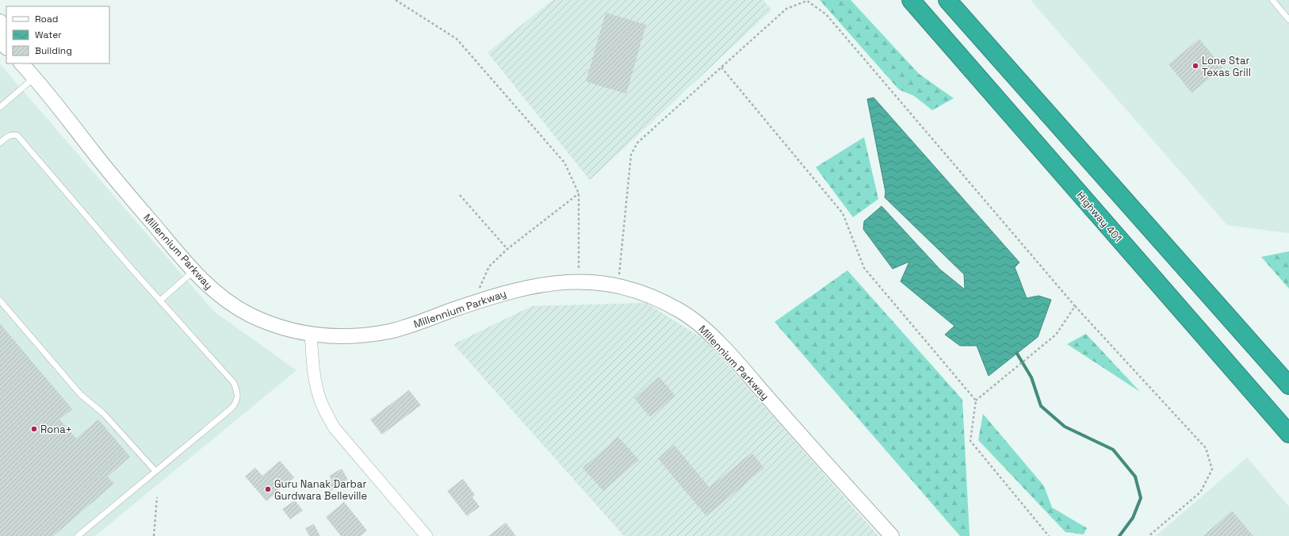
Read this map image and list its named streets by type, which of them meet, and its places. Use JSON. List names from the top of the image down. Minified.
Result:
{"streets":{"highway":["Highway 401"],"street":["Millennium Parkway"]},"places":["Lone Star Texas Grill","Rona+","Guru Nanak Darbar Gurdwara Belleville"],"legend":["Road","Water","Building"]}
